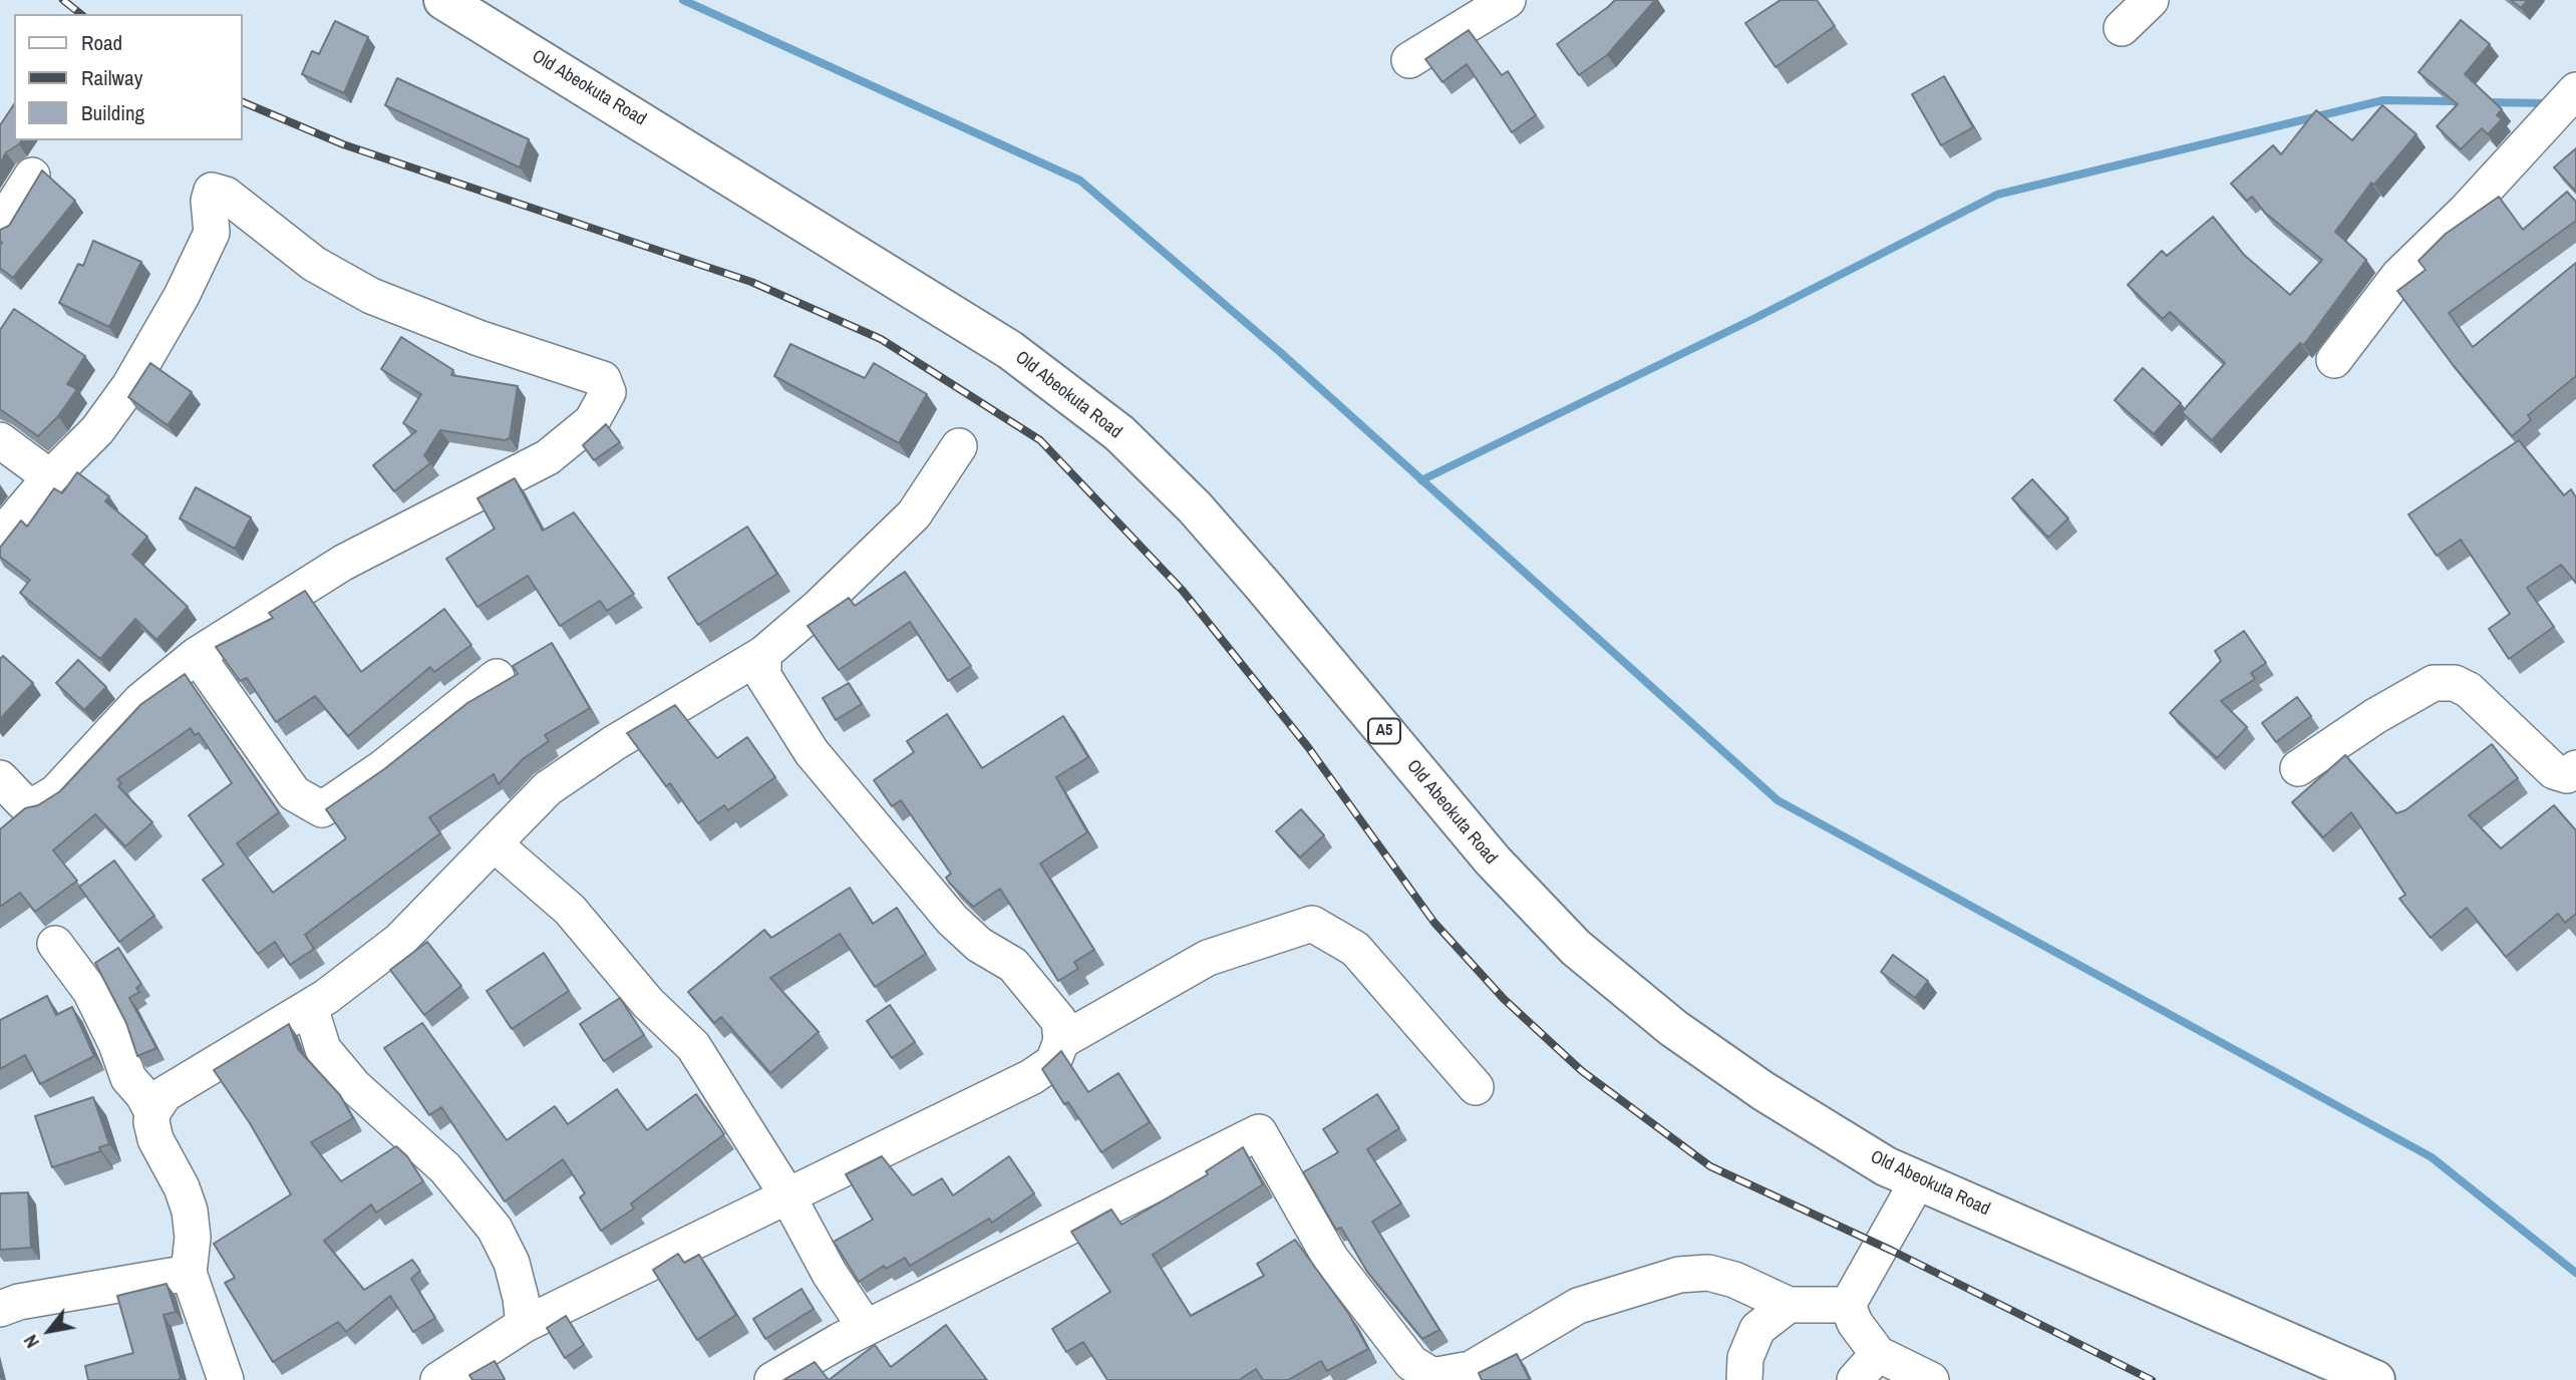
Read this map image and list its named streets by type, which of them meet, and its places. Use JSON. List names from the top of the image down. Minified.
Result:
{"streets":{"highway":["Old Abeokuta Road","A5"]},"legend":["Road","Railway","Building"],"north":"bottom left"}
